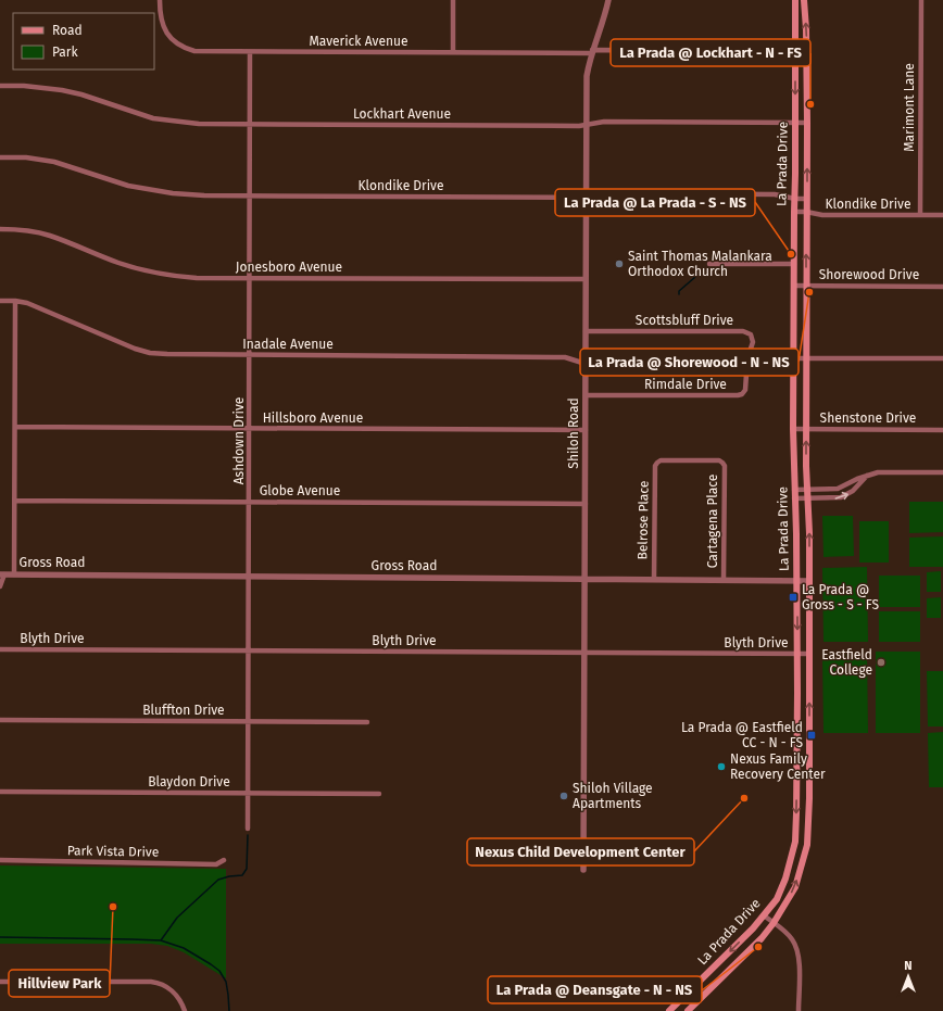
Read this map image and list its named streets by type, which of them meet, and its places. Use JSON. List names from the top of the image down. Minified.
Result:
{"streets":{"main road":["La Prada Drive"],"street":["Maverick Avenue","Marimont Lane","Lockhart Avenue","Klondike Drive","Jonesboro Avenue","Shorewood Drive","Scottsbluff Drive","Inadale Avenue","Rimdale Drive","Hillsboro Avenue","Shenstone Drive","Shiloh Road","Ashdown Drive","Globe Avenue","Belrose Place","Cartagena Place","Gross Road","Blyth Drive","Bluffton Drive","Blaydon Drive","Park Vista Drive"]},"crossings":[["Maverick Avenue","La Prada Drive"],["Maverick Avenue","Shiloh Road"],["Maverick Avenue","Ashdown Drive"],["Marimont Lane","Klondike Drive"],["Lockhart Avenue","La Prada Drive"],["Lockhart Avenue","Shiloh Road"],["Lockhart Avenue","Ashdown Drive"],["La Prada Drive","Klondike Drive"],["La Prada Drive","Shorewood Drive"],["La Prada Drive","Shenstone Drive"],["La Prada Drive","Gross Road"],["La Prada Drive","Blyth Drive"],["Klondike Drive","Shiloh Road"],["Klondike Drive","Ashdown Drive"],["Jonesboro Avenue","Shiloh Road"],["Jonesboro Avenue","Ashdown Drive"],["Scottsbluff Drive","Rimdale Drive"],["Scottsbluff Drive","Shiloh Road"],["Inadale Avenue","Shiloh Road"],["Inadale Avenue","Ashdown Drive"],["Rimdale Drive","Shiloh Road"],["Hillsboro Avenue","Shiloh Road"],["Hillsboro Avenue","Ashdown Drive"],["Shiloh Road","Globe Avenue"],["Shiloh Road","Gross Road"],["Shiloh Road","Blyth Drive"],["Ashdown Drive","Globe Avenue"],["Ashdown Drive","Gross Road"],["Ashdown Drive","Blyth Drive"],["Ashdown Drive","Bluffton Drive"],["Ashdown Drive","Blaydon Drive"],["Belrose Place","Cartagena Place"],["Belrose Place","Gross Road"],["Cartagena Place","Gross Road"]],"places":{"other":["La Prada @ Lockhart - N - FS","La Prada @ La Prada - S - NS","Saint Thomas Malankara Orthodox Church","La Prada @ Shorewood - N - NS","Eastfield College","Nexus Family Recovery Center","Shiloh Village Apartments","Nexus Child Development Center","Hillview Park","La Prada @ Deansgate - N - NS"],"transit":["La Prada @ Gross - S - FS","La Prada @ Eastfield CC - N - FS"]},"legend":["Road","Park"],"north":"top"}
